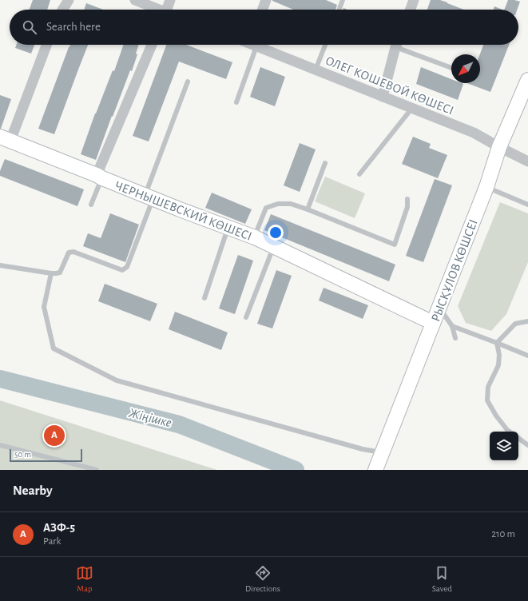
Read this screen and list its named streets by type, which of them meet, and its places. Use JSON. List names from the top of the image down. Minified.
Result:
{"streets":{"street":["ОЛЕГ КОШЕВОЙ КӨШЕСІ","ЧЕРНЫШЕВСКИЙ КӨШЕСІ","РЫСҚҰЛОВ КӨШСЕІ"]},"crossings":[["ОЛЕГ КОШЕВОЙ КӨШЕСІ","РЫСҚҰЛОВ КӨШСЕІ"],["ЧЕРНЫШЕВСКИЙ КӨШЕСІ","РЫСҚҰЛОВ КӨШСЕІ"]],"water":["Жіңішке"],"scale_bar":"50 m","north":"bottom left","page":{"search":"Search here","pins":"A","scale":"50 m","heading":"Nearby","list":[{"mark":"A","name":"АЗФ-5","note":"Park","value":"210 m"}],"nav":["Map","Directions","Saved"]}}
